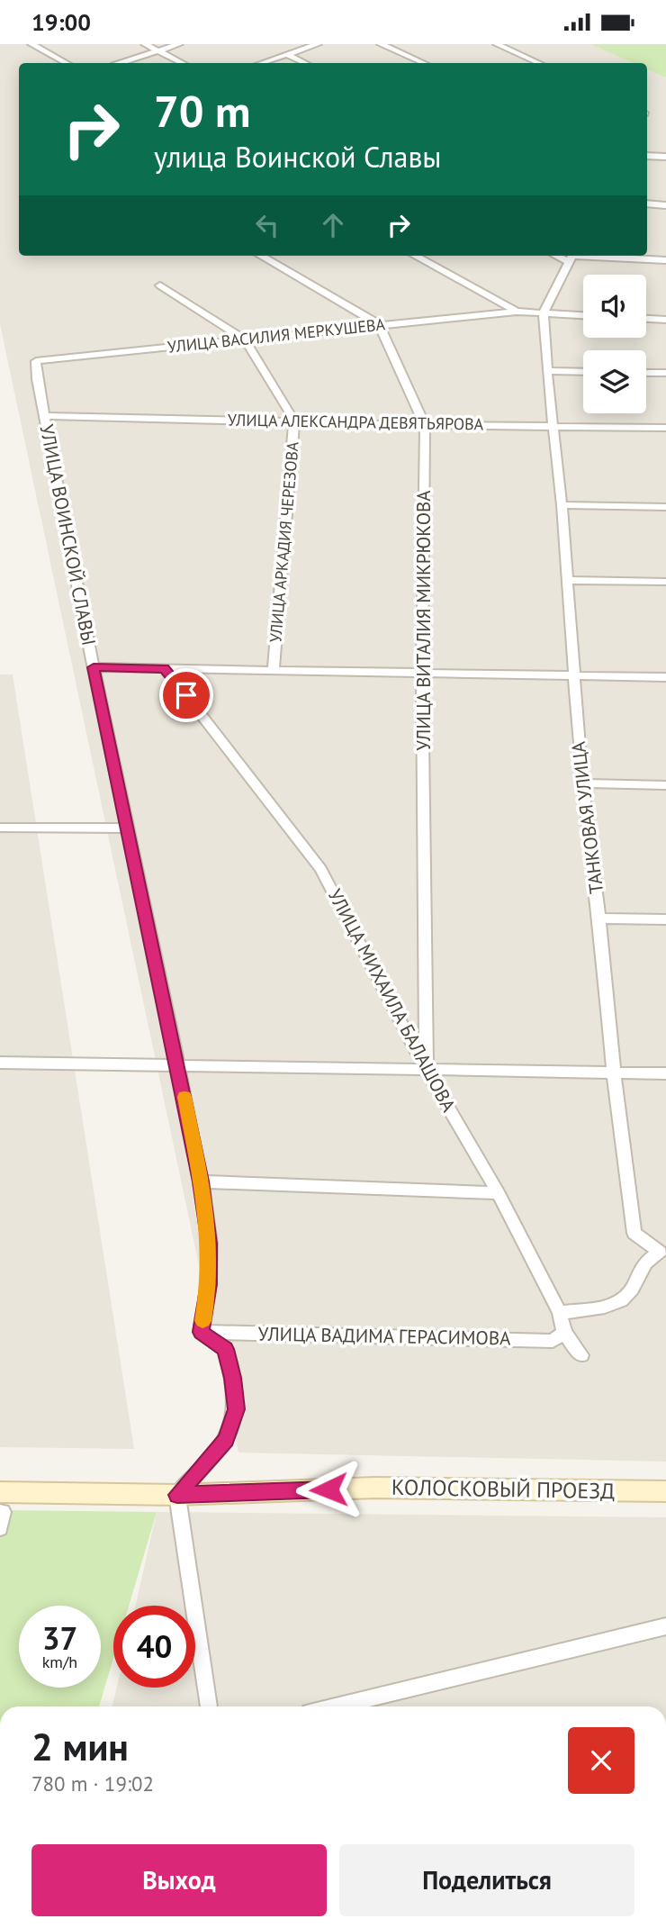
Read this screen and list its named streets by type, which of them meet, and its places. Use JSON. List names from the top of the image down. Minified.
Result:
{"streets":{"street":["УЛИЦА ВАСИЛИЯ МЕРКУШЕВА","УЛИЦА АЛЕКСАНДРА ДЕВЯТЬЯРОВА","УЛИЦА ВОИНСКОЙ СЛАВЫ","УЛИЦА АРКАДИЯ ЧЕРЕЗОВА","УЛИЦА ВИТАЛИЯ МИКРЮКОВА","ТАНКОВАЯ УЛИЦА","УЛИЦА МИХАИЛА БАЛАШОВА","УЛИЦА ВАДИМА ГЕРАСИМОВА","КОЛОСКОВЫЙ ПРОЕЗД"]},"crossings":[["УЛИЦА ВАСИЛИЯ МЕРКУШЕВА","УЛИЦА ВОИНСКОЙ СЛАВЫ"],["УЛИЦА ВАСИЛИЯ МЕРКУШЕВА","УЛИЦА АРКАДИЯ ЧЕРЕЗОВА"],["УЛИЦА ВАСИЛИЯ МЕРКУШЕВА","УЛИЦА ВИТАЛИЯ МИКРЮКОВА"],["УЛИЦА ВАСИЛИЯ МЕРКУШЕВА","ТАНКОВАЯ УЛИЦА"],["УЛИЦА АЛЕКСАНДРА ДЕВЯТЬЯРОВА","УЛИЦА ВОИНСКОЙ СЛАВЫ"],["УЛИЦА АЛЕКСАНДРА ДЕВЯТЬЯРОВА","УЛИЦА АРКАДИЯ ЧЕРЕЗОВА"],["УЛИЦА АЛЕКСАНДРА ДЕВЯТЬЯРОВА","УЛИЦА ВИТАЛИЯ МИКРЮКОВА"],["УЛИЦА АЛЕКСАНДРА ДЕВЯТЬЯРОВА","ТАНКОВАЯ УЛИЦА"],["УЛИЦА ВОИНСКОЙ СЛАВЫ","УЛИЦА ВАДИМА ГЕРАСИМОВА"],["УЛИЦА ВИТАЛИЯ МИКРЮКОВА","УЛИЦА МИХАИЛА БАЛАШОВА"],["ТАНКОВАЯ УЛИЦА","УЛИЦА МИХАИЛА БАЛАШОВА"],["УЛИЦА МИХАИЛА БАЛАШОВА","УЛИЦА ВАДИМА ГЕРАСИМОВА"]],"page":{"status":"19:00","turn":["70 m","улица Воинской Славы"],"speed":"37 km/h","limit":"40","heading":["2 мин","780 m · 19:02"],"buttons":["Выход","Поделиться"]}}
